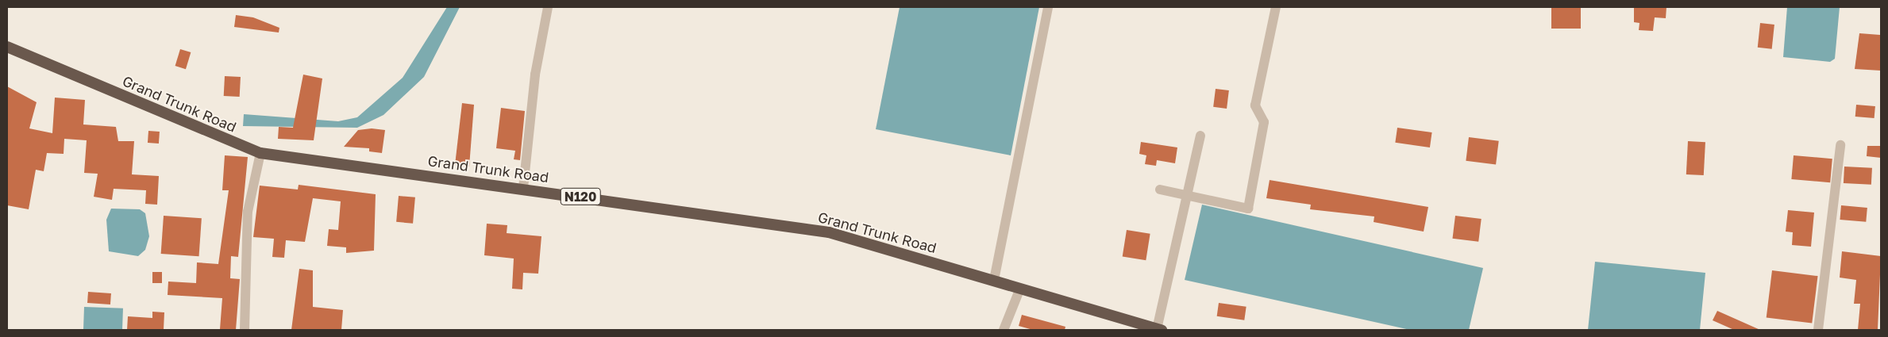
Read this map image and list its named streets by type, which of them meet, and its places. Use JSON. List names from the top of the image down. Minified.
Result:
{"streets":{"highway":["Grand Trunk Road","N120"]}}
